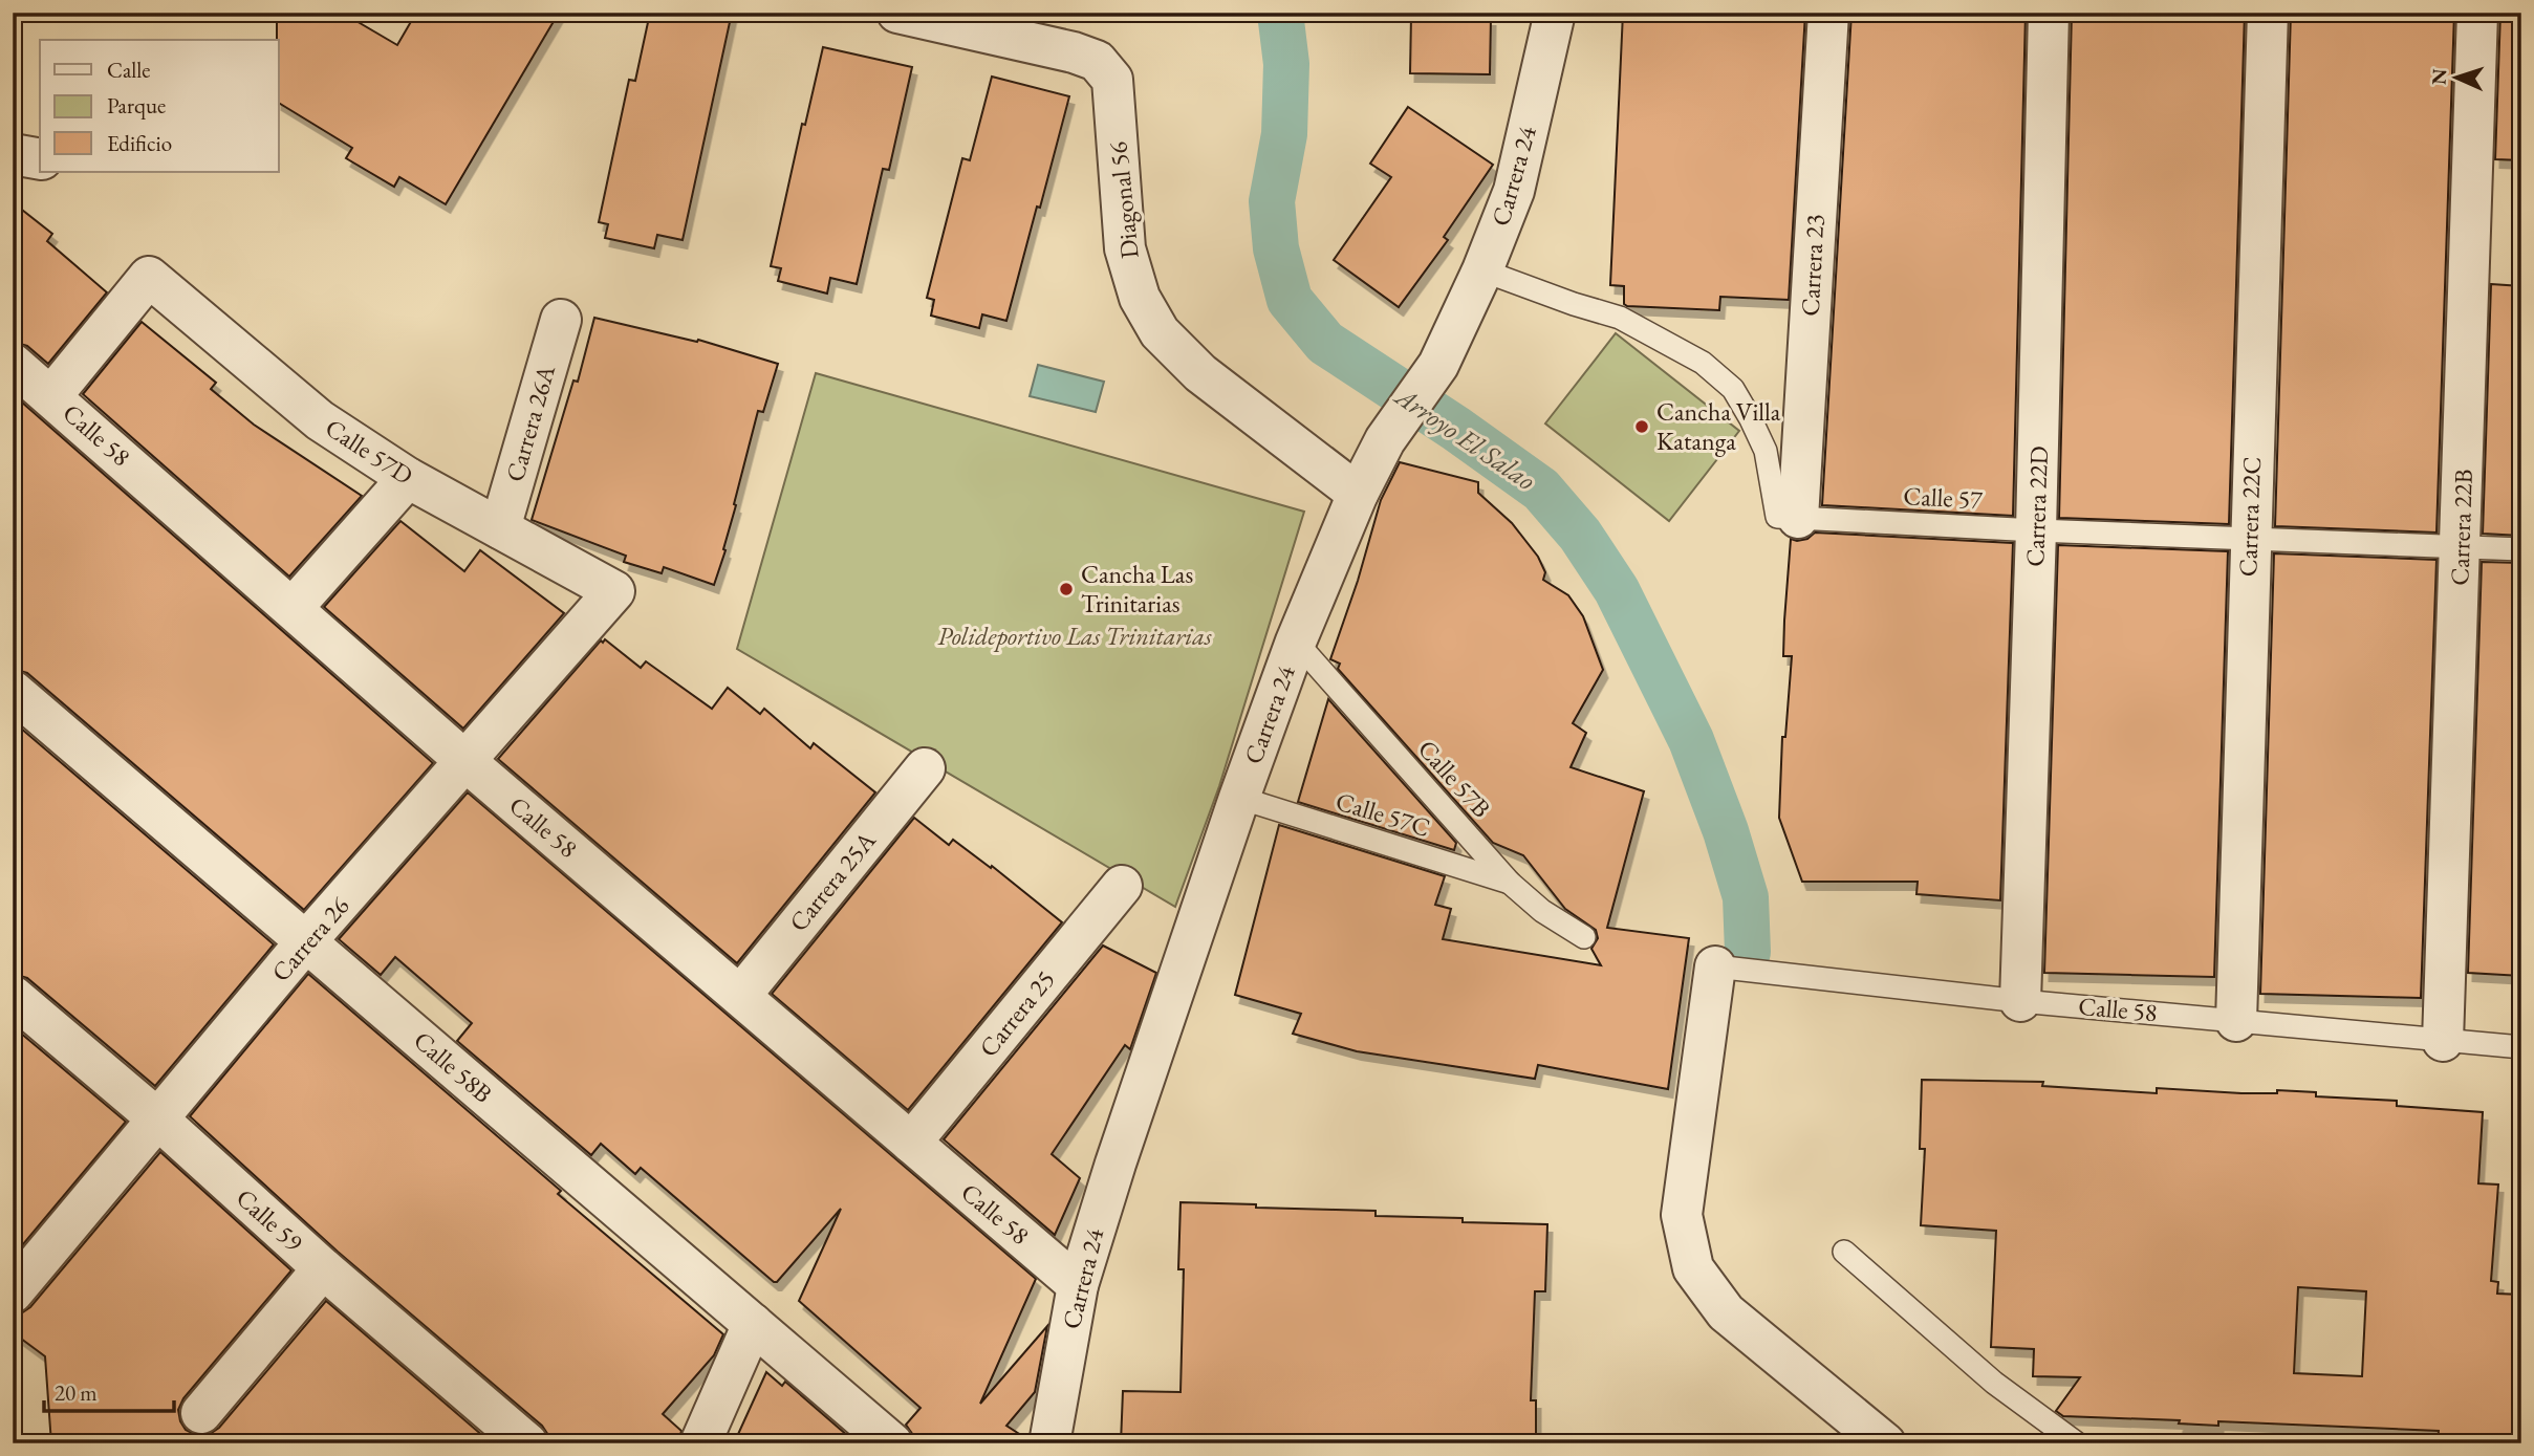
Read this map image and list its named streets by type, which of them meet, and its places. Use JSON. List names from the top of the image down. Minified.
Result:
{"streets":{"street":["Carrera 24","Diagonal 56","Carrera 23","Carrera 26A","Calle 58","Calle 57D","Carrera 22D","Carrera 22C","Carrera 22B","Carrera 25A","Carrera 26","Carrera 25","Calle 58B","Calle 59"],"lane":["Calle 57","Calle 57B","Calle 57C"]},"crossings":[["Carrera 24","Diagonal 56"],["Carrera 24","Calle 58"],["Carrera 24","Calle 57B"],["Carrera 24","Calle 57C"],["Carrera 23","Calle 57"],["Carrera 26A","Calle 57D"],["Calle 58","Calle 57D"],["Calle 58","Carrera 22D"],["Calle 58","Carrera 22C"],["Calle 58","Carrera 22B"],["Calle 58","Carrera 25A"],["Calle 58","Carrera 26"],["Calle 58","Carrera 25"],["Calle 57D","Carrera 26"],["Calle 57","Carrera 22D"],["Calle 57","Carrera 22C"],["Calle 57","Carrera 22B"],["Calle 57B","Calle 57C"],["Carrera 26","Calle 58B"],["Carrera 26","Calle 59"]],"water":["Arroyo El Salao"],"parks":["Polideportivo Las Trinitarias"],"places":["Cancha Villa Katanga","Cancha Las Trinitarias"],"legend":["Calle","Parque","Edificio"],"scale_bar":"20 m","north":"left"}
